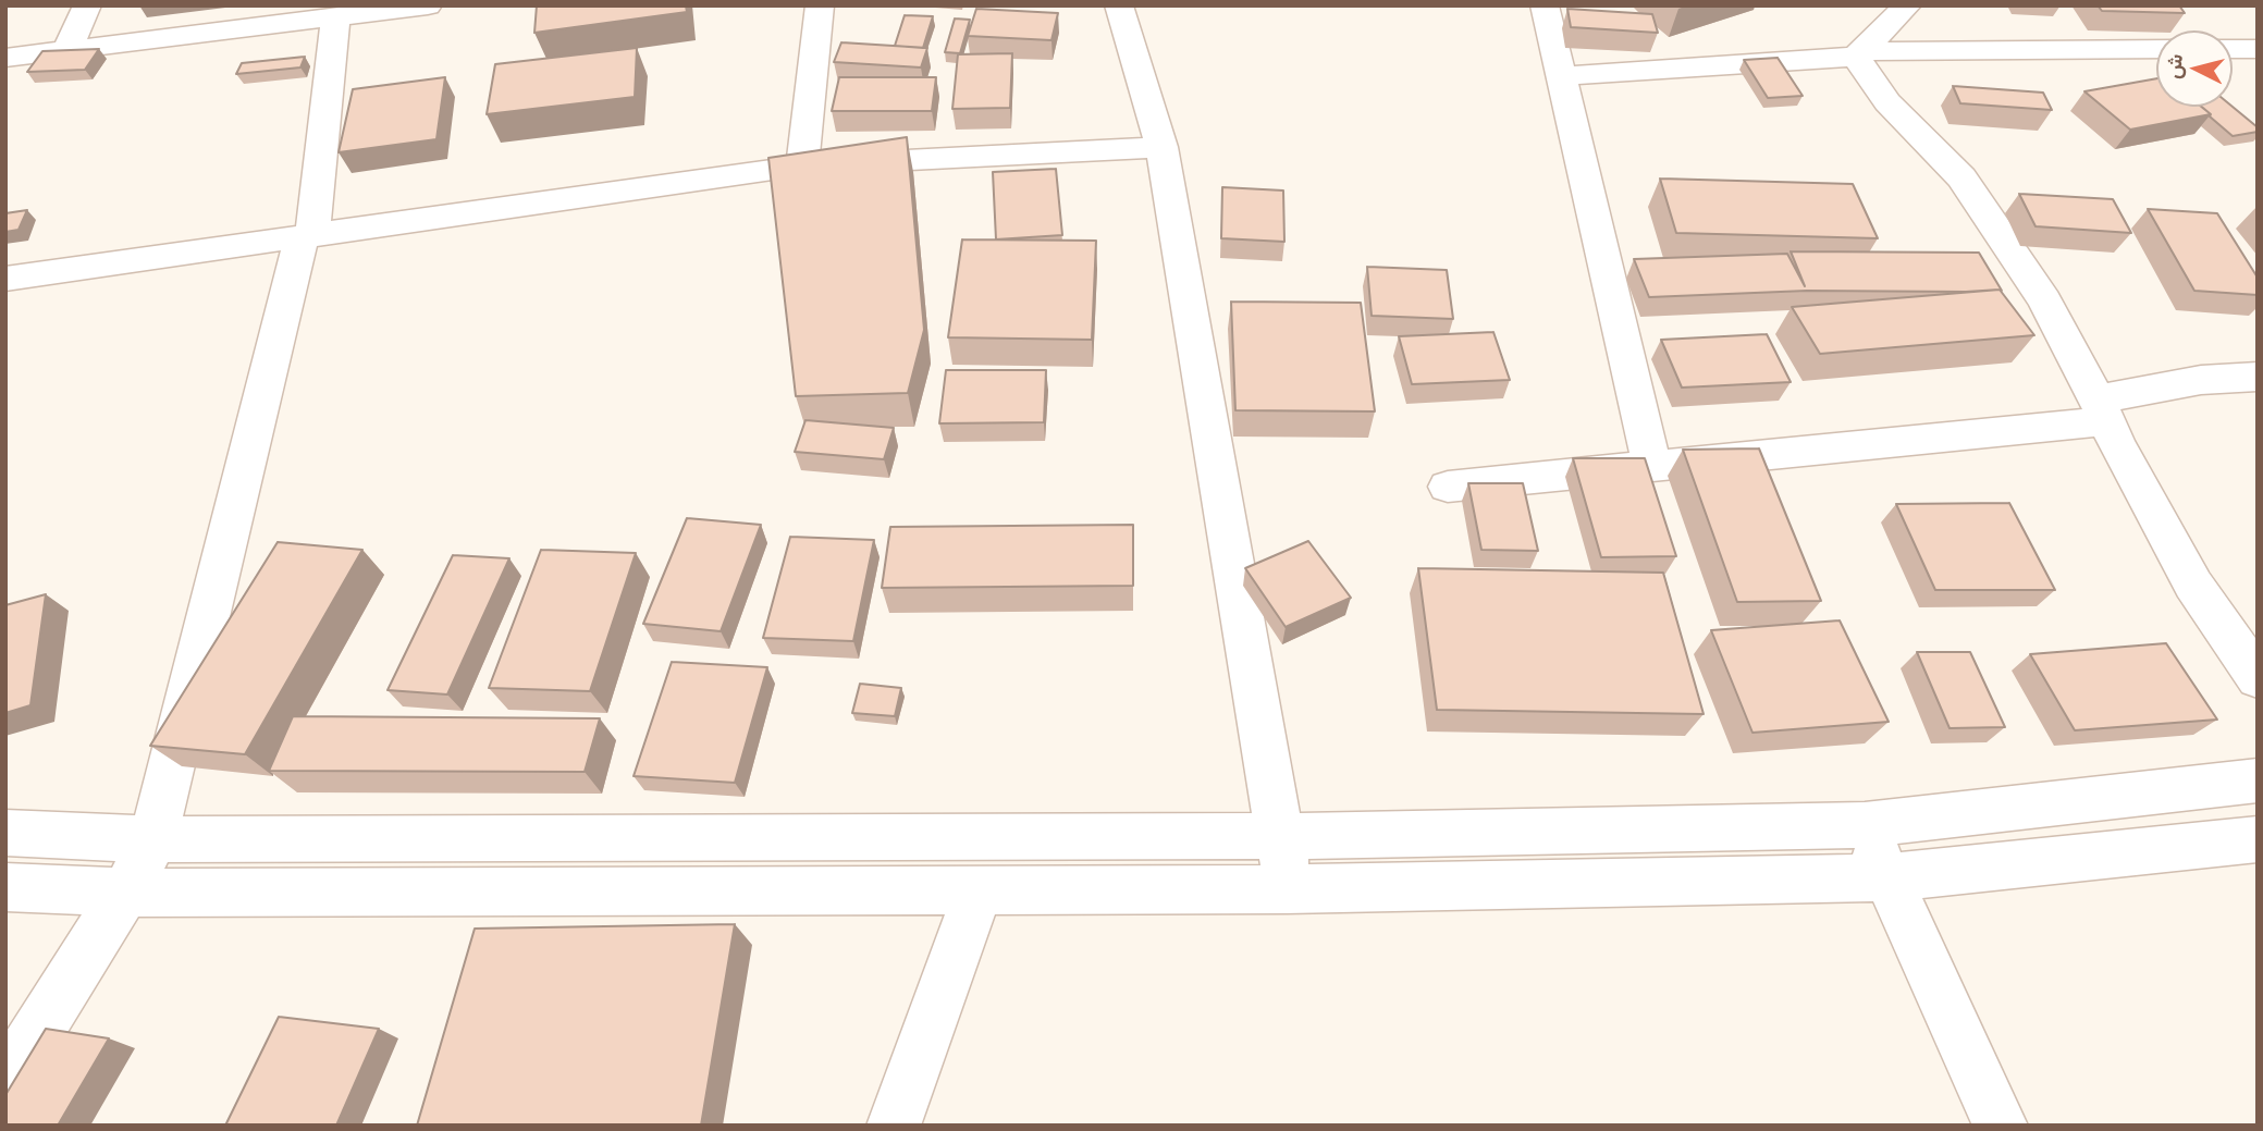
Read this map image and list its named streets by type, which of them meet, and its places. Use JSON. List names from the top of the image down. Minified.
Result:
{"north":"left"}
